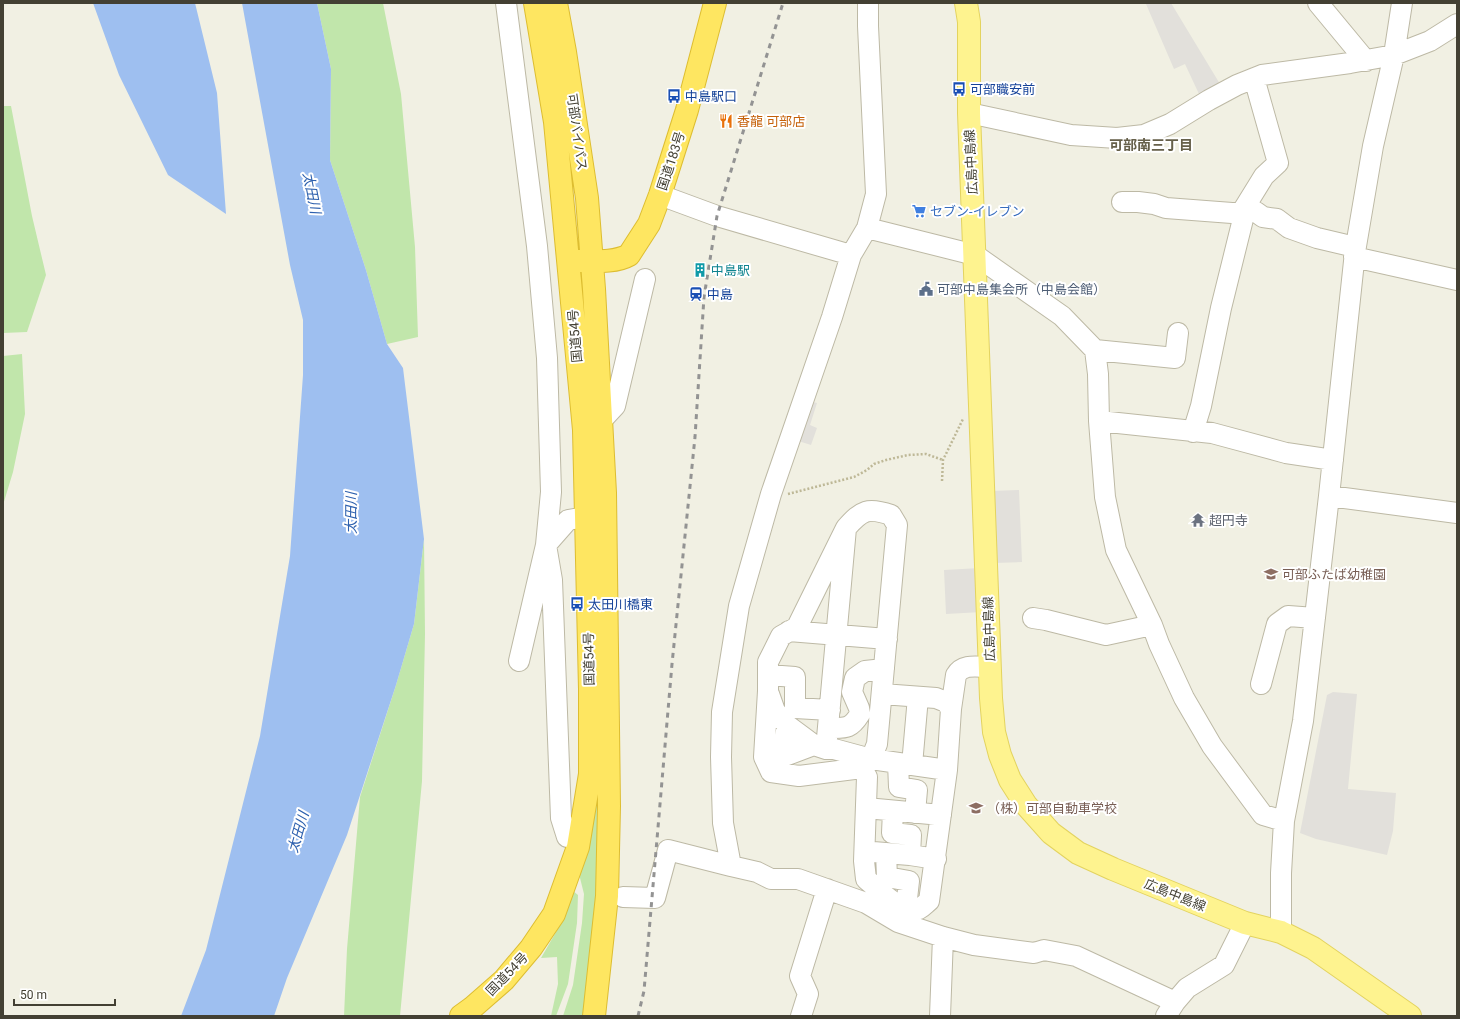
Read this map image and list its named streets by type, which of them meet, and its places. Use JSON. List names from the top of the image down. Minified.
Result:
{"streets":{"highway":["可部バイパス","国道183号","国道54号"],"main road":["広島中島線"]},"crossings":[["可部バイパス","国道183号"],["可部バイパス","国道54号"],["国道183号","国道54号"]],"districts":["可部南三丁目"],"water":["太田川"],"places":{"bus stop":["可部職安前","中島駅口","太田川橋東"],"restaurant":["香龍 可部店"],"supermarket":["セブン-イレブン"],"building":["中島駅"],"public building":["可部中島集会所（中島会館）"],"station":["中島"],"temple":["超円寺"],"school or university":["可部ふたば幼稚園","（株）可部自動車学校"]},"scale_bar":"50 m"}
